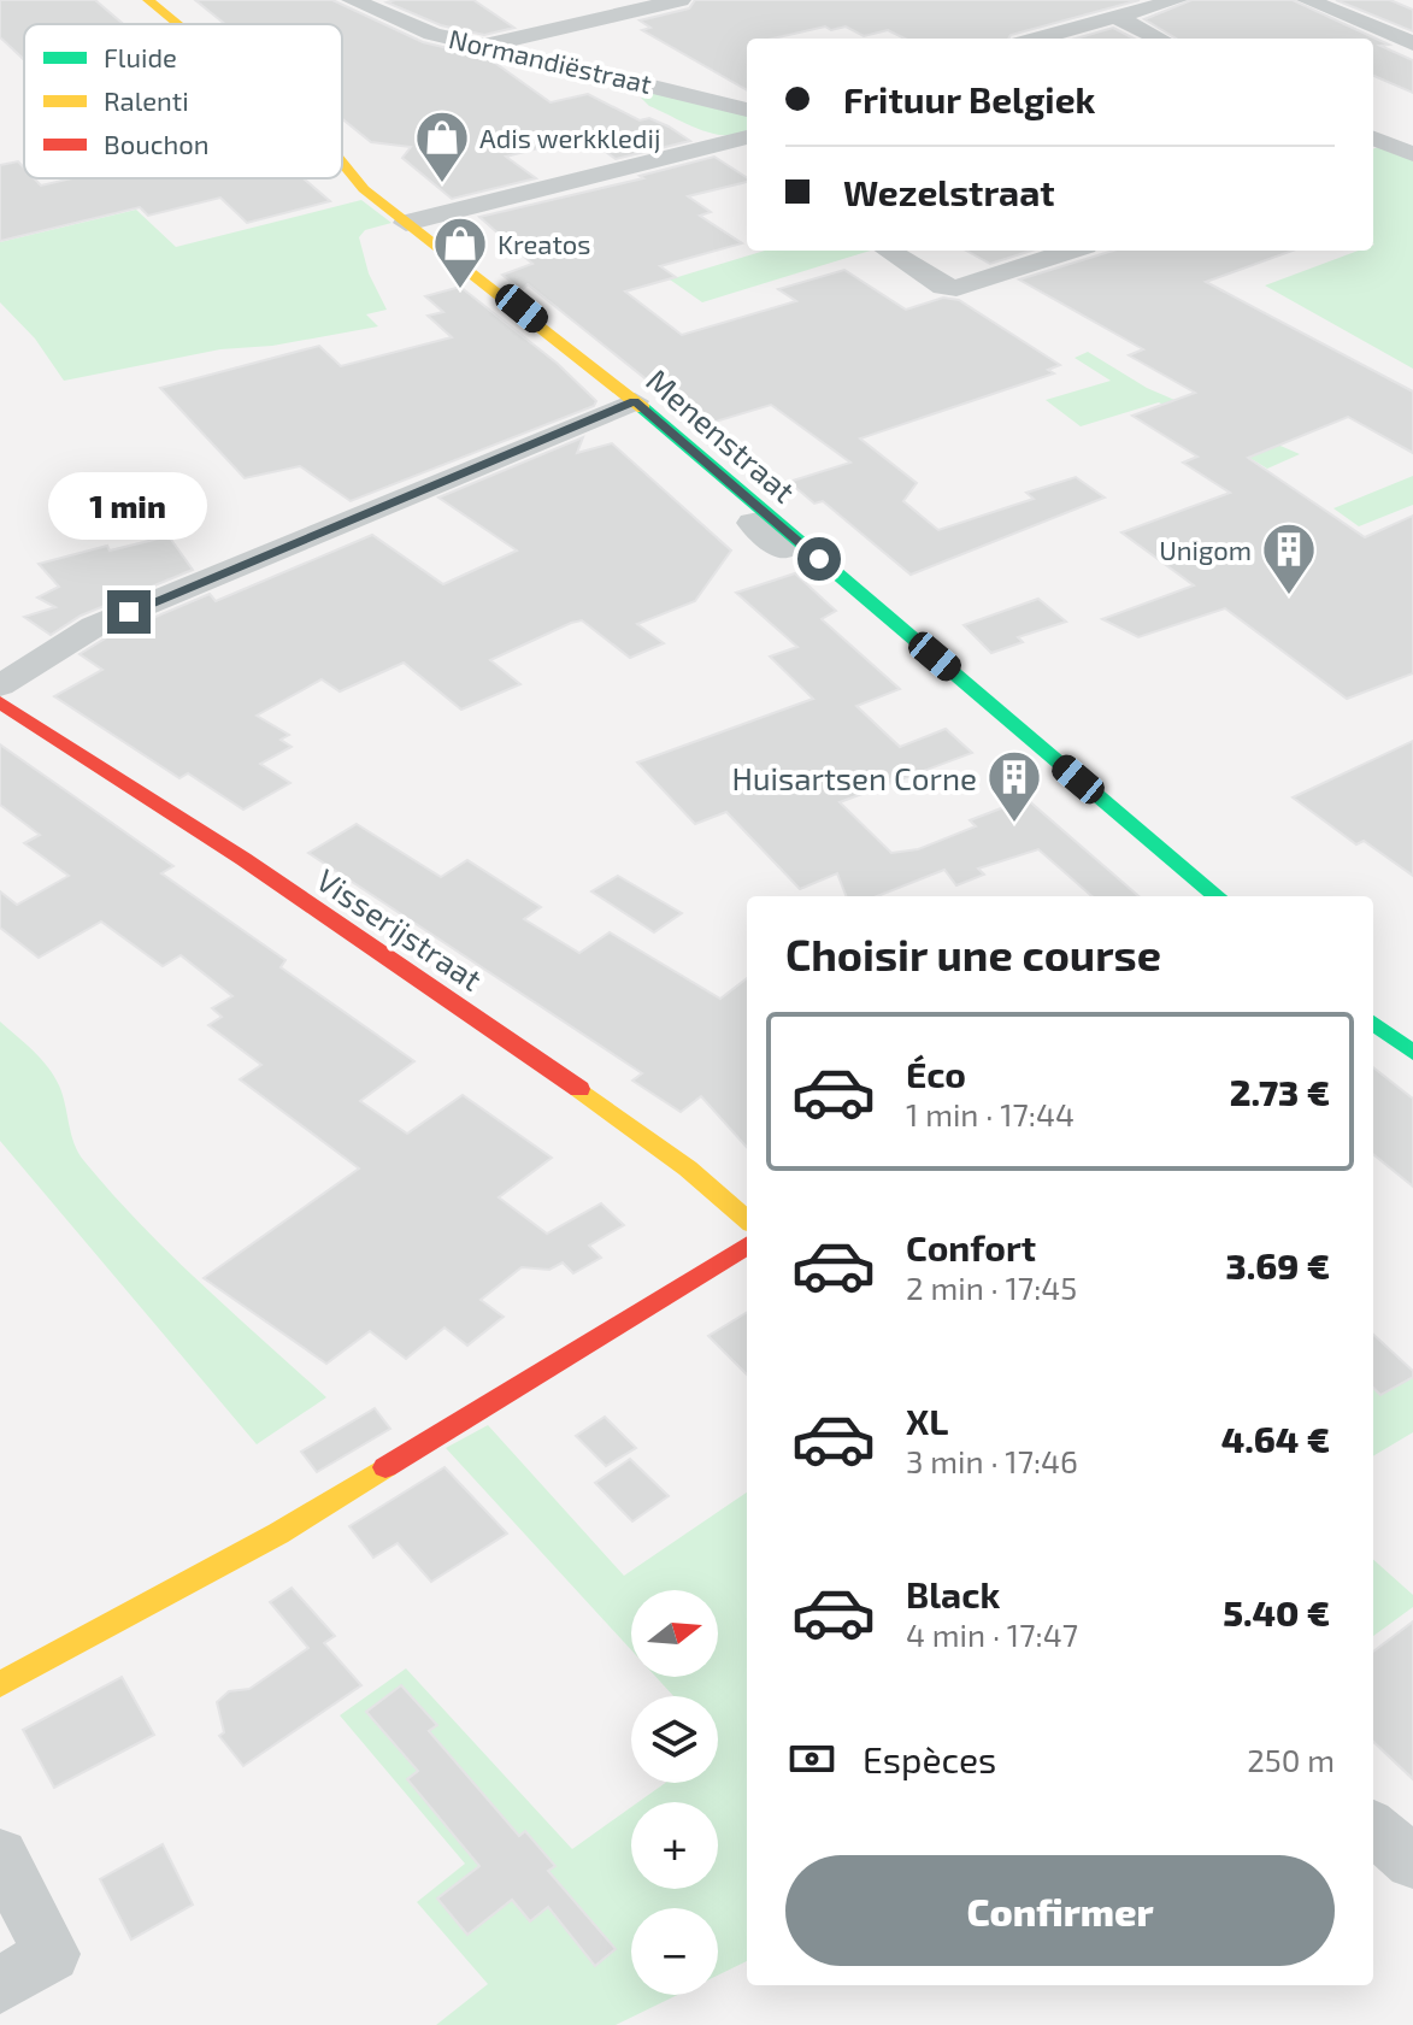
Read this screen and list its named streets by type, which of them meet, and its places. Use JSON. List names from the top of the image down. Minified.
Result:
{"streets":{"main road":["Menenstraat","Visserijstraat"],"street":["Normandiëstraat"]},"places":{"shop":["Adis werkkledij","Kreatos"],"building":["Unigom","Huisartsen Corne"]},"legend":["Fluide","Ralenti","Bouchon"],"north":"right","page":{"banner":["Frituur Belgiek","Wezelstraat"],"bubble":"1 min","heading":"Choisir une course","list":[{"name":"Éco","note":"1 min · 17:44","value":"2.73 €"},{"name":"Confort","note":"2 min · 17:45","value":"3.69 €"},{"name":"XL","note":"3 min · 17:46","value":"4.64 €"},{"name":"Black","note":"4 min · 17:47","value":"5.40 €"}],"map_buttons":["+","−"],"pay":["Espèces","250 m"],"buttons":"Confirmer"}}
